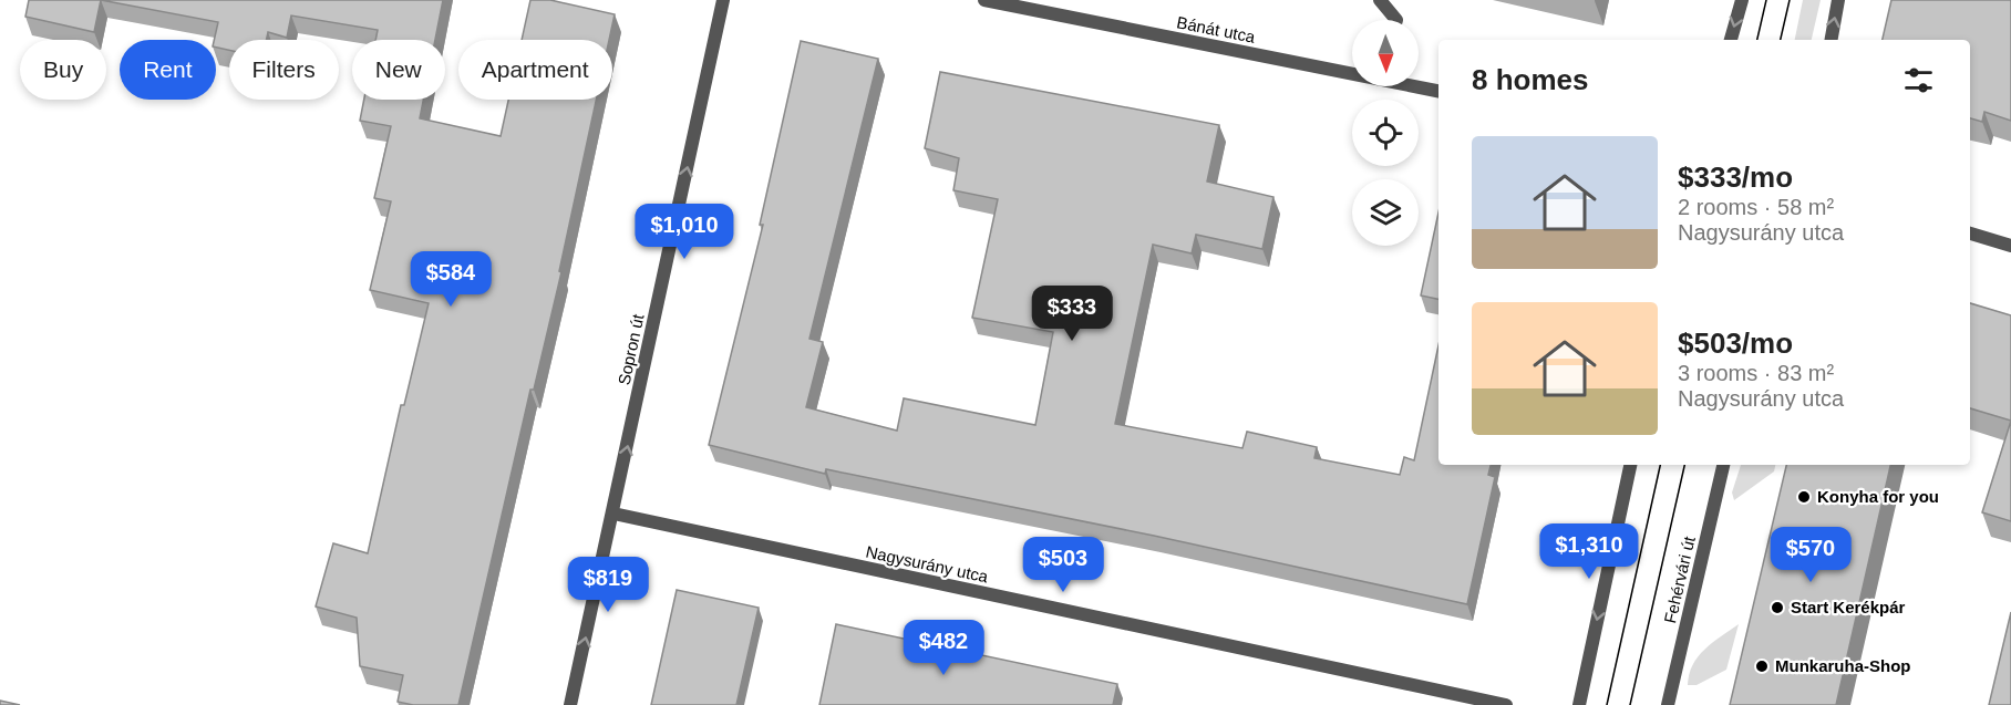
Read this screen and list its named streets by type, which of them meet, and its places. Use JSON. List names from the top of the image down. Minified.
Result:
{"streets":{"street":["Bánát utca","Sopron út","Nagysurány utca","Fehérvári út"]},"crossings":[["Sopron út","Nagysurány utca"]],"one_way":["Sopron út"],"places":["Konyha for you","Start Kerékpár","Munkaruha-Shop"],"north":"bottom","page":{"chip":["Buy","Rent","Filters","New","Apartment"],"heading":"8 homes","list":[{"name":"$333/mo","note":"2 rooms · 58 m² · Nagysurány utca"},{"name":"$503/mo","note":"3 rooms · 83 m² · Nagysurány utca"}],"price":["$1,010","$584","$333","$1,310","$570","$503","$819","$482"]}}
